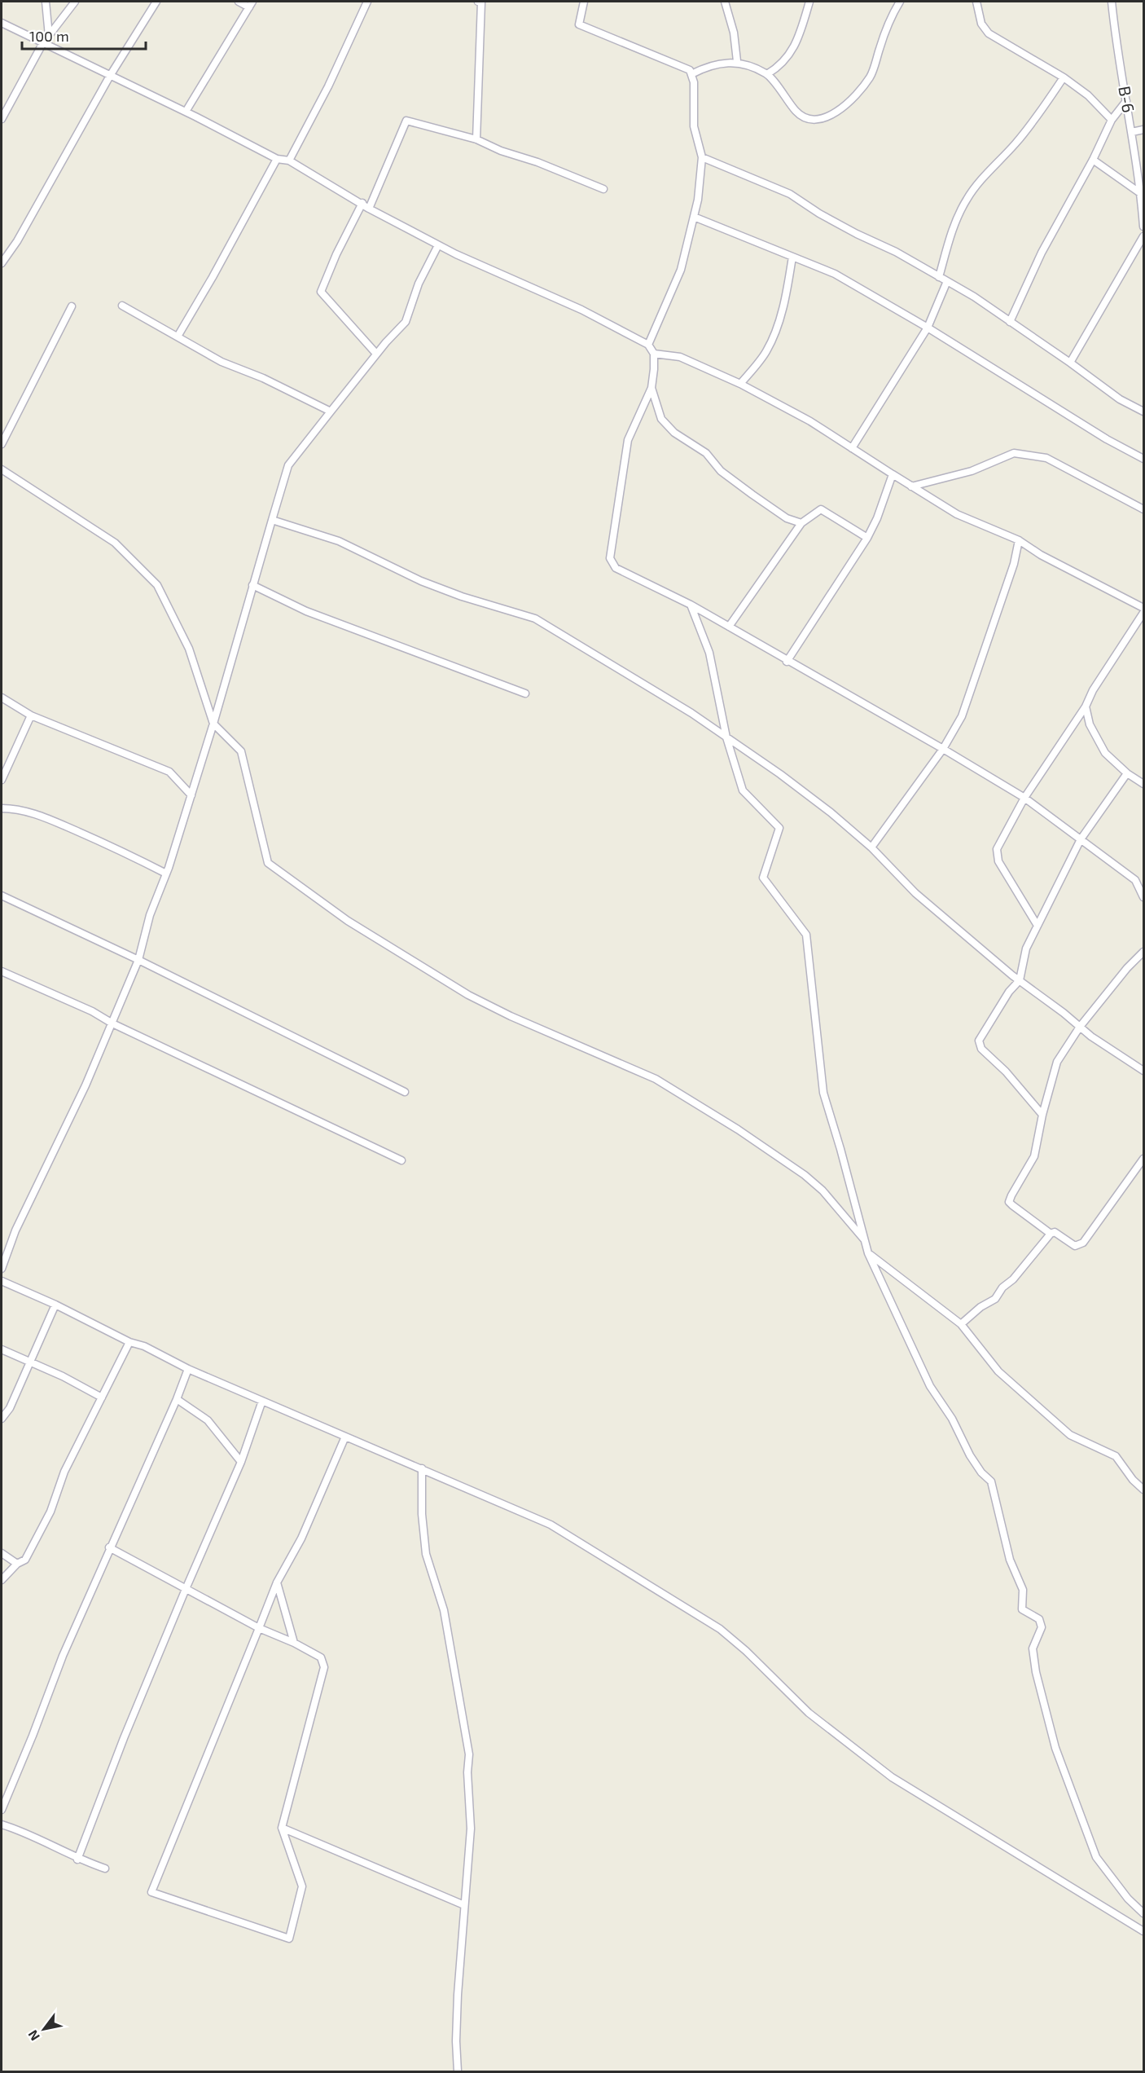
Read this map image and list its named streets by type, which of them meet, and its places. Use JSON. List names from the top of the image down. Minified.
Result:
{"streets":{"street":["B-6"]},"scale_bar":"100 m","north":"bottom left"}
